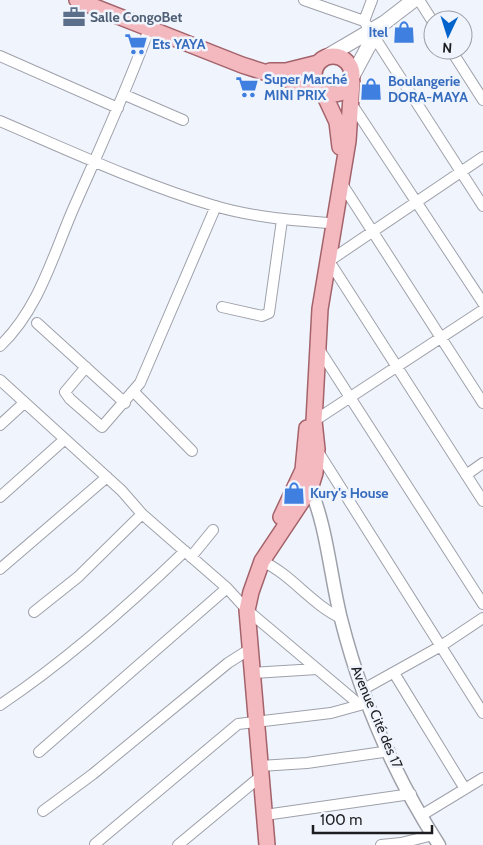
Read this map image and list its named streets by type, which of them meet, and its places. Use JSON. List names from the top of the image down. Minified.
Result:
{"streets":{"street":["Avenue Cité des 17"]},"places":{"office":["Salle CongoBet"],"shop":["Itel","Boulangerie DORA-MAYA","Kury's House"],"supermarket":["Ets YAYA","Super Marché MINI PRIX"]},"scale_bar":"100 m","north":"bottom"}
